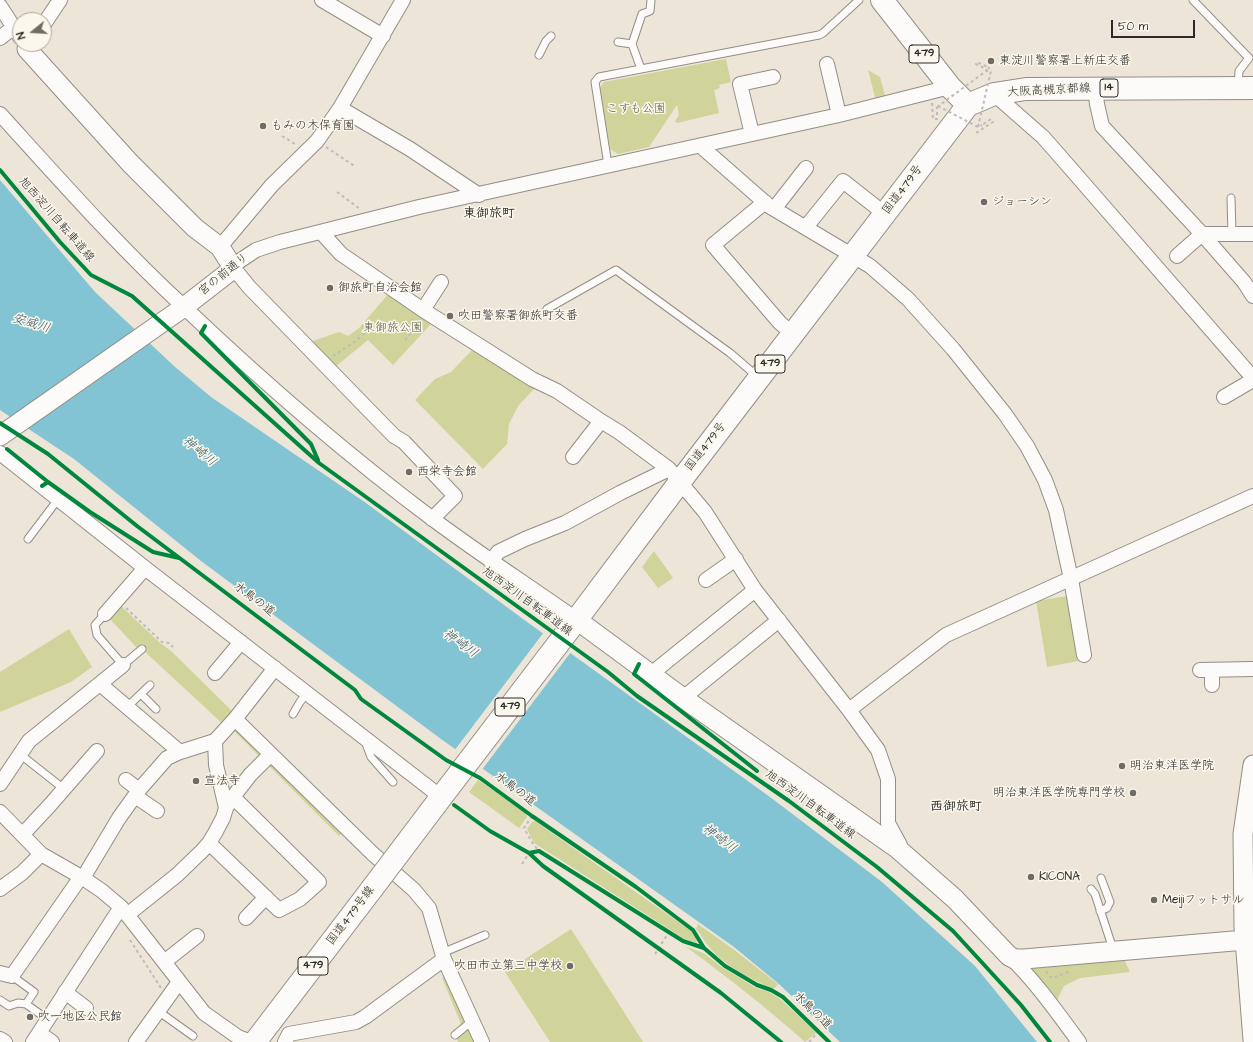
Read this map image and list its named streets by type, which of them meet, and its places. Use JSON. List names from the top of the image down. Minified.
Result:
{"streets":{"main road":["479","14","大阪高槻京都線","国道479号","国道479号線"],"street":["宮の前通り"],"cycle path":["旭西淀川自転車道線","水鳥の道"]},"crossings":[["479","大阪高槻京都線"],["479","国道479号"],["479","宮の前通り"],["大阪高槻京都線","国道479号"],["国道479号","国道479号線"]],"districts":["東御旅町","西御旅町"],"water":["安威川","神崎川"],"parks":["こすも公園","東御旅公園"],"places":["東淀川警察署上新庄交番","もみの木保育園","ジョーシン","御旅町自治会館","吹田警察署御旅町交番","西栄寺会館","明治東洋医学院","宣法寺","明治東洋医学院専門学校","KICONA","Meijiフットサル","吹田市立第三中学校","吹一地区公民館"],"scale_bar":"50 m","north":"left"}
